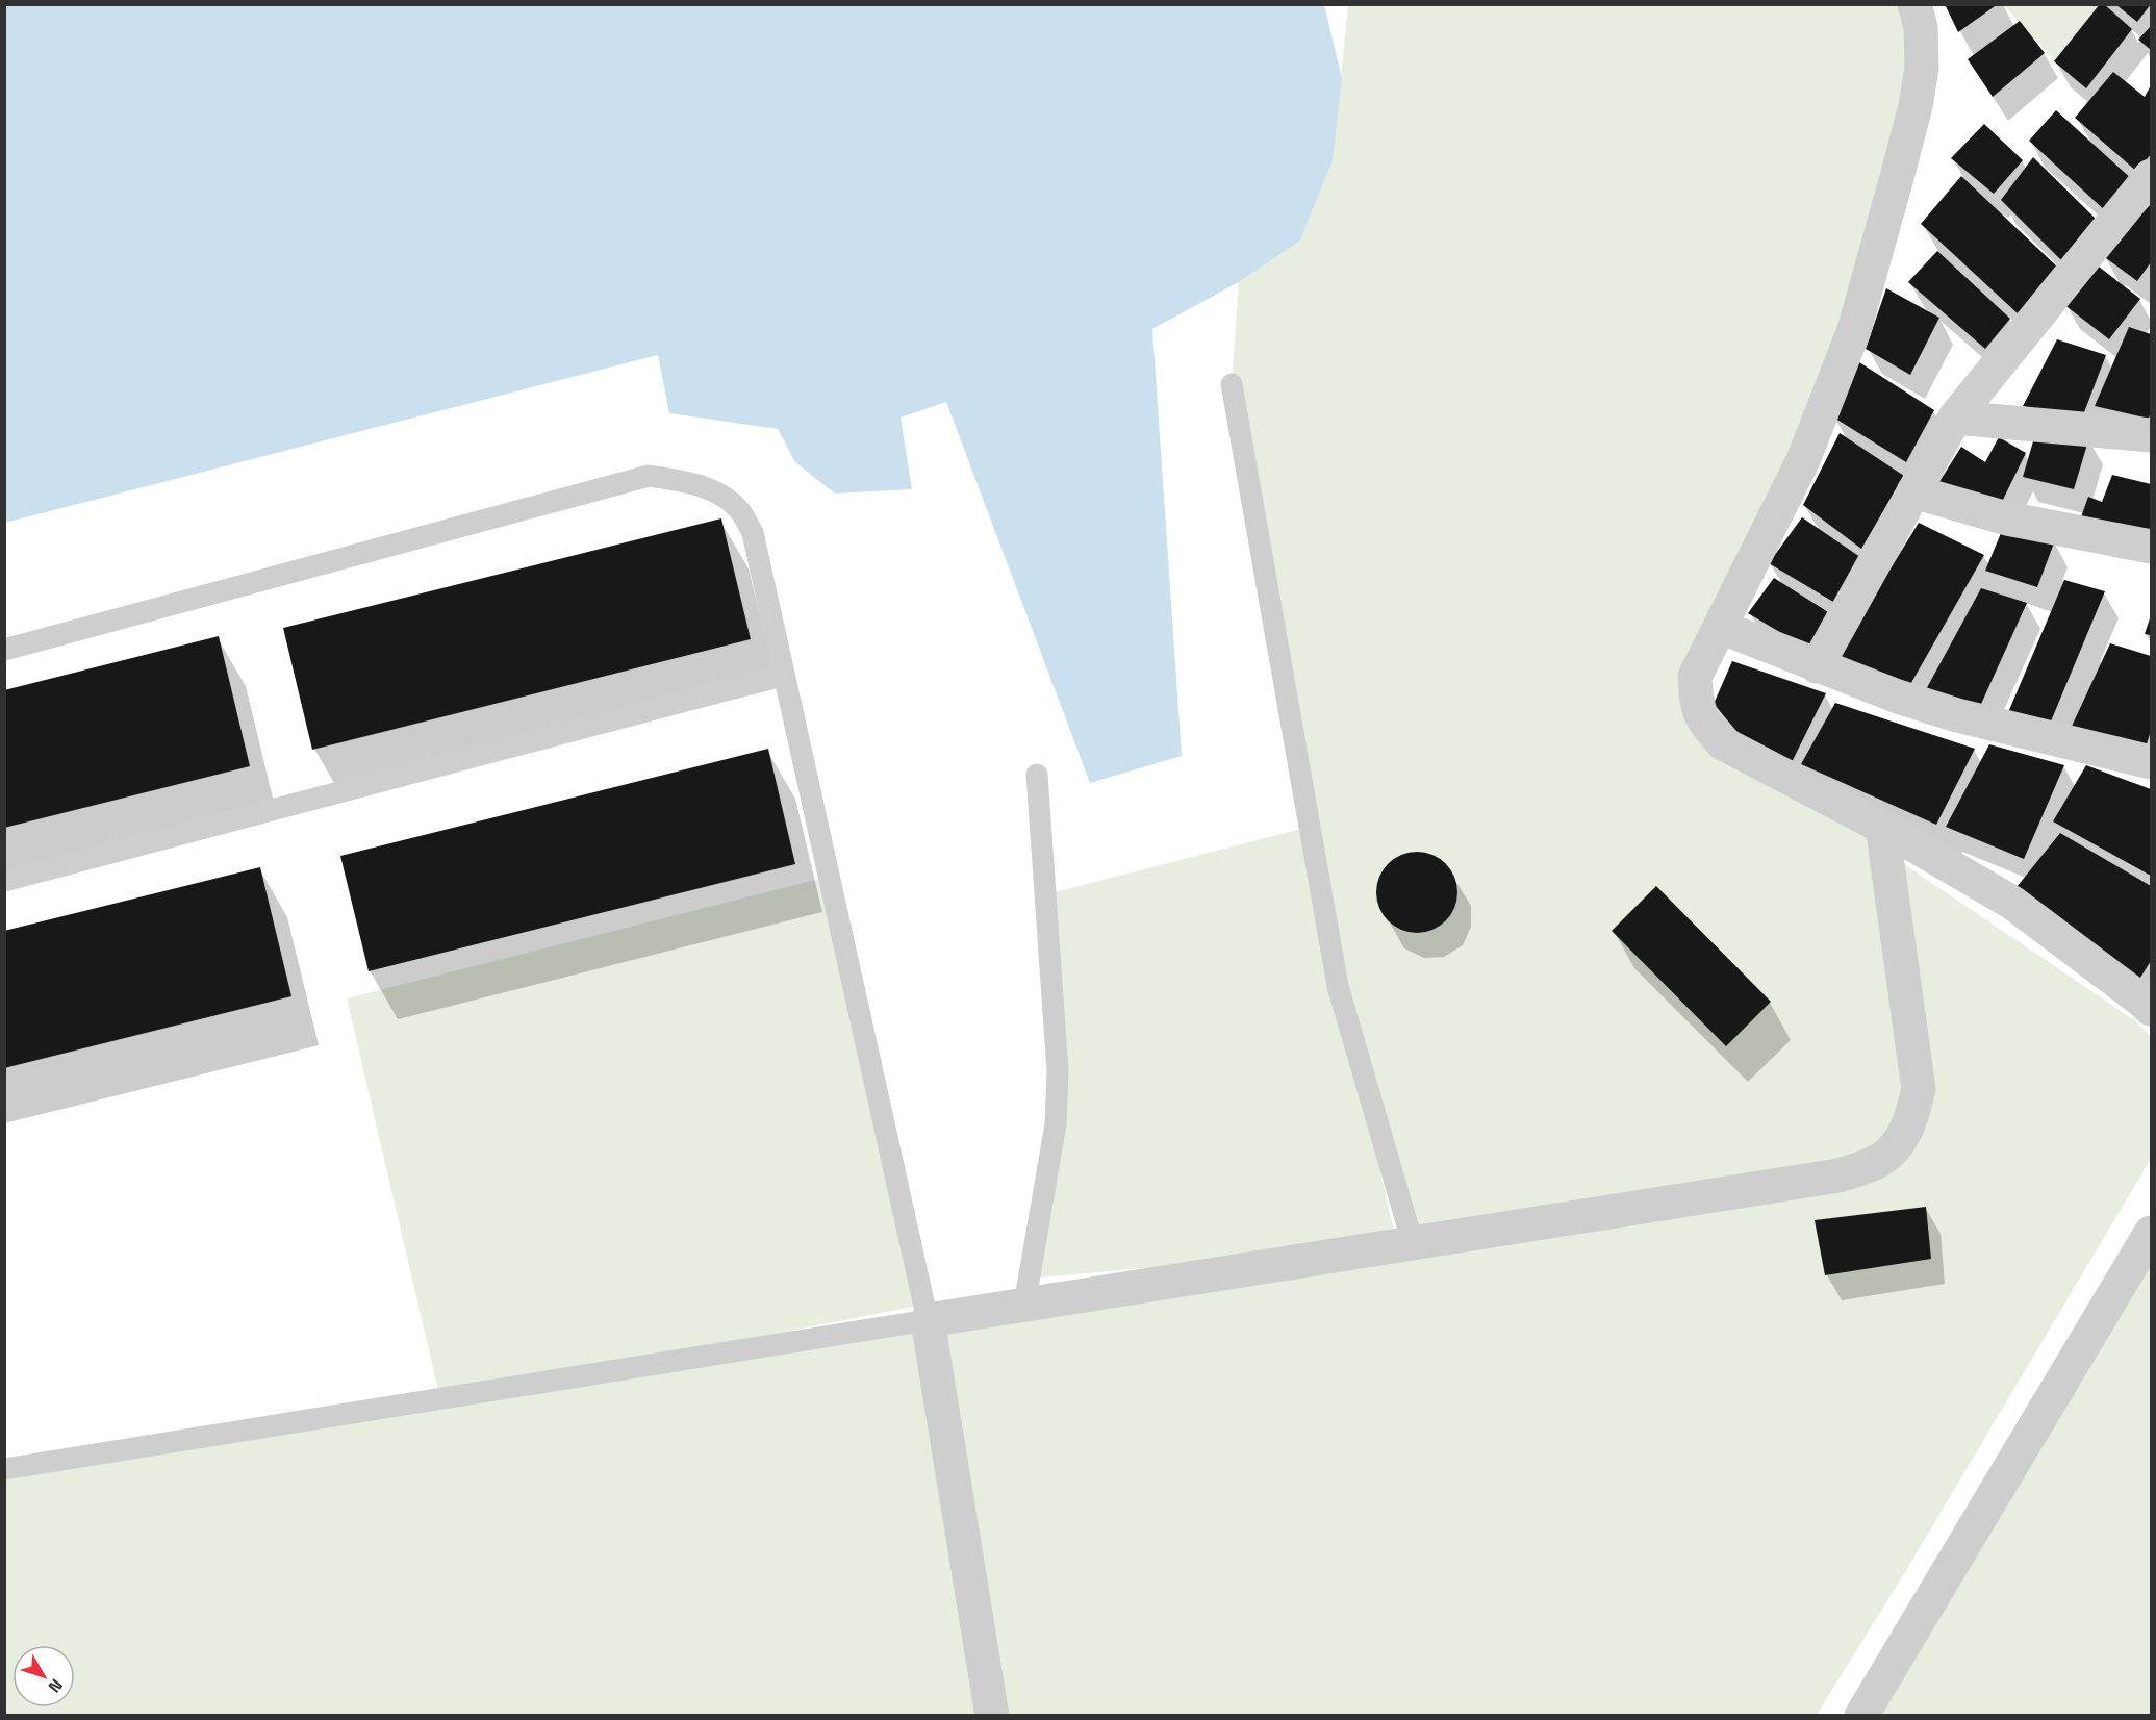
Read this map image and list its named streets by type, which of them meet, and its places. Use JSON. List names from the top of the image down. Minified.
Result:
{"north":"bottom right"}
